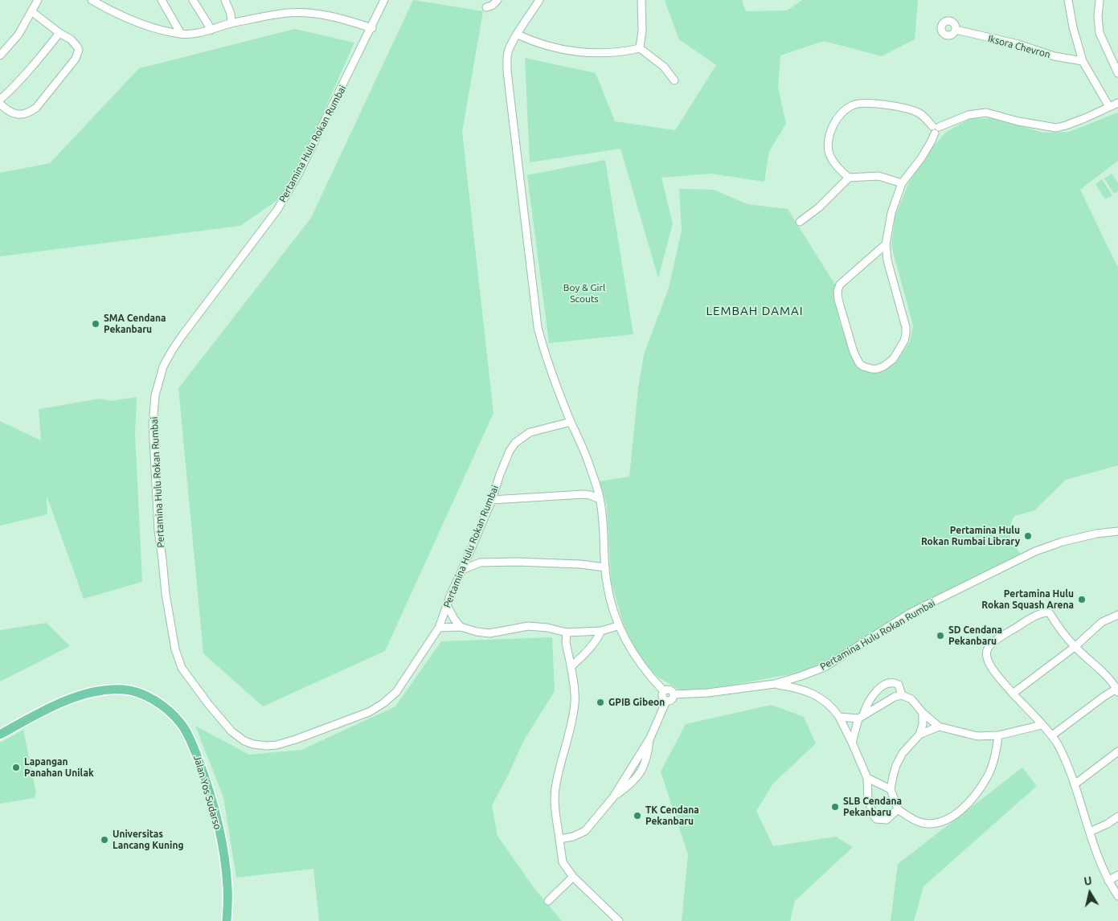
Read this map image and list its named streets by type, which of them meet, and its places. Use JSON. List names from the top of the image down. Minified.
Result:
{"streets":{"main road":["Jalan Yos Sudarso"],"street":["Iksora Chevron","Pertamina Hulu Rokan Rumbai"]},"districts":["LEMBAH DAMAI"],"parks":["Boy & Girl Scouts"],"places":["SMA Cendana Pekanbaru","Pertamina Hulu Rokan Rumbai Library","Pertamina Hulu Rokan Squash Arena","SD Cendana Pekanbaru","GPIB Gibeon","Lapangan Panahan Unilak","SLB Cendana Pekanbaru","TK Cendana Pekanbaru","Universitas Lancang Kuning"],"north":"top"}
